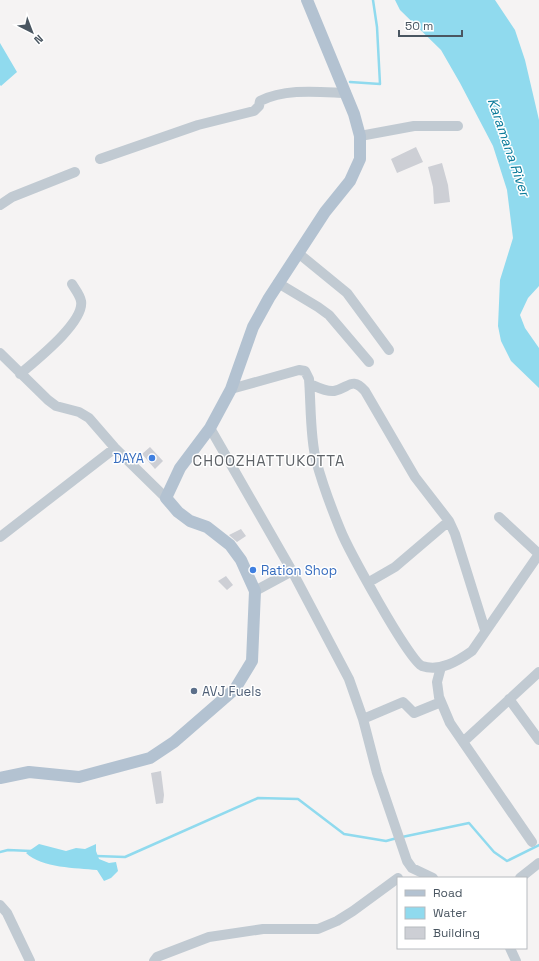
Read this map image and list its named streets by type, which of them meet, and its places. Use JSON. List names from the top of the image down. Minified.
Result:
{"districts":["CHOOZHATTUKOTTA"],"water":["Karamana River"],"places":["DAYA","Ration Shop","AVJ Fuels"],"legend":["Road","Water","Building"],"scale_bar":"50 m","north":"bottom right"}
